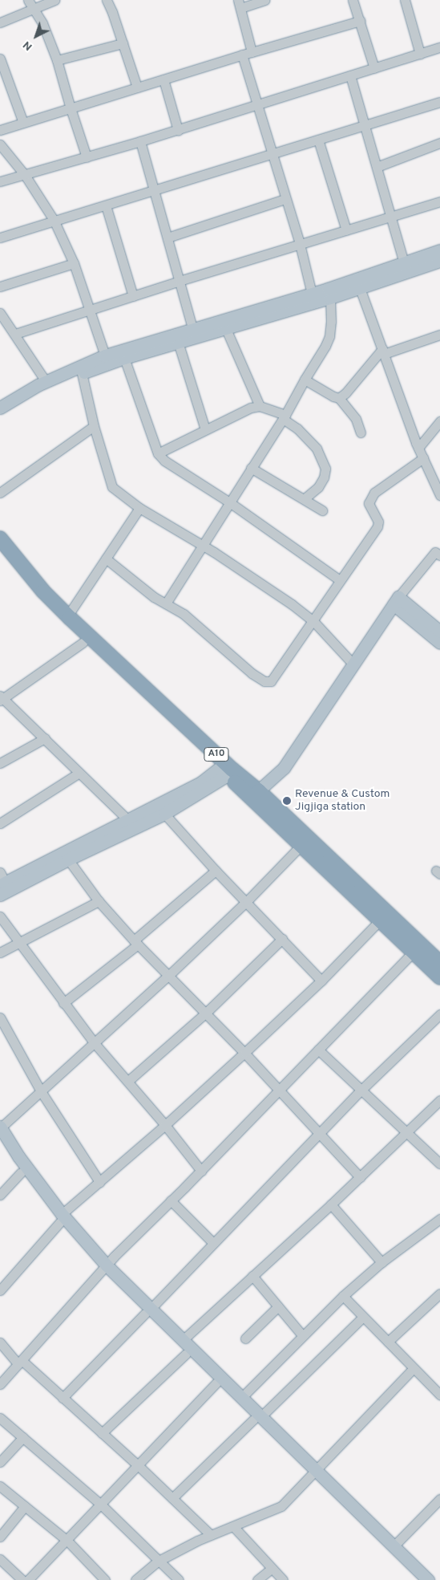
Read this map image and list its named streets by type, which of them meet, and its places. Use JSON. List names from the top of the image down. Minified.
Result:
{"streets":{"highway":["A10"]},"places":["Revenue & Custom Jigjiga station"],"north":"bottom left"}
